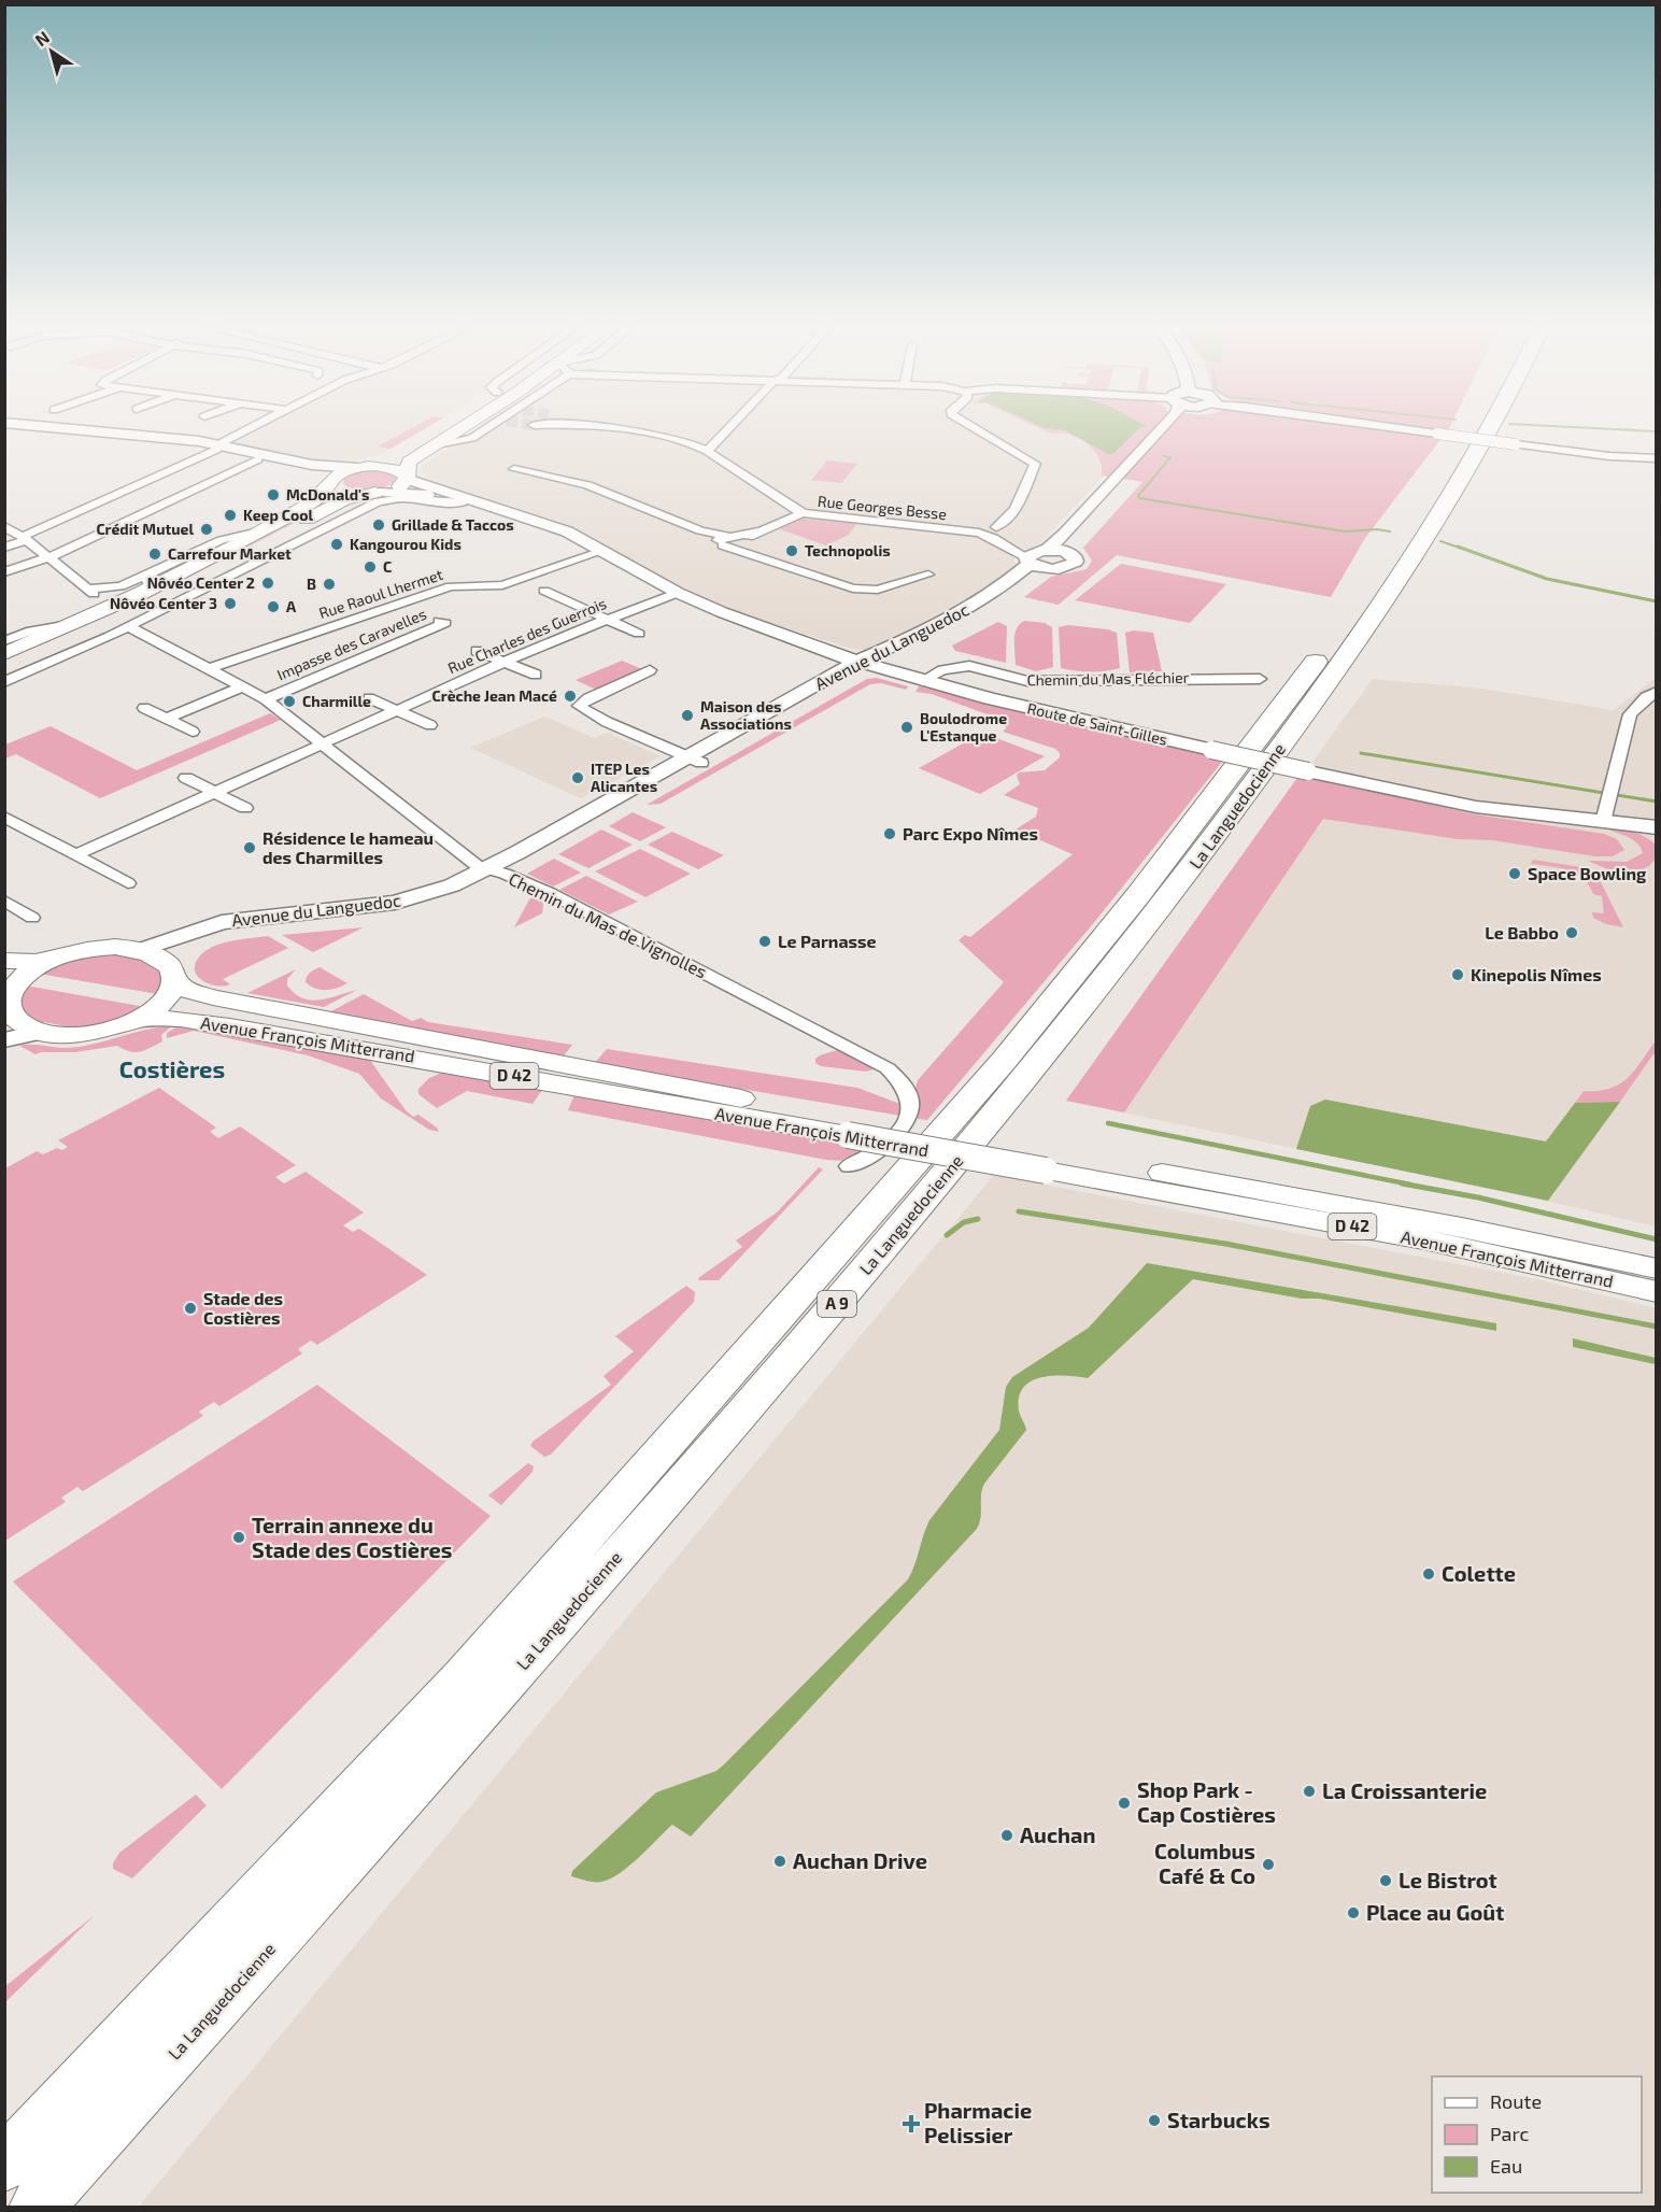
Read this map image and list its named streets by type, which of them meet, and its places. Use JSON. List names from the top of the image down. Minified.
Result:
{"streets":{"highway":["La Languedocienne","A 9"],"main road":["Avenue François Mitterrand","D 42"],"street":["Rue Georges Besse","Rue Raoul Lhermet","Rue Charles des Guerrois","Impasse des Caravelles","Avenue du Languedoc","Chemin du Mas Fléchier","Route de Saint-Gilles","Chemin du Mas de Vignolles"]},"crossings":[["Rue Raoul Lhermet","Route de Saint-Gilles"],["Rue Raoul Lhermet","Chemin du Mas de Vignolles"],["Rue Charles des Guerrois","Route de Saint-Gilles"],["Rue Charles des Guerrois","Chemin du Mas de Vignolles"],["Impasse des Caravelles","Chemin du Mas de Vignolles"],["Avenue du Languedoc","Route de Saint-Gilles"],["Avenue du Languedoc","Chemin du Mas de Vignolles"],["Avenue du Languedoc","Avenue François Mitterrand"],["Chemin du Mas Fléchier","Route de Saint-Gilles"]],"districts":["Costières"],"places":{"other":["McDonald's","Keep Cool","Grillade & Taccos","Crédit Mutuel","Kangourou Kids","Technopolis","Carrefour Market","C","Nôvéo Center 2","B","Nôvéo Center 3","A","Crèche Jean Macé","Charmille","Maison des Associations","Boulodrome L'Estanque","ITEP Les Alicantes","Parc Expo Nîmes","Résidence le hameau des Charmilles","Space Bowling","Le Babbo","Le Parnasse","Kinepolis Nîmes","Stade des Costières","Terrain annexe du Stade des Costières","Colette","La Croissanterie","Shop Park - Cap Costières","Auchan","Auchan Drive","Columbus Café & Co","Le Bistrot","Place au Goût","Starbucks"],"health":["Pharmacie Pelissier"]},"legend":["Route","Parc","Eau"],"north":"top left"}
